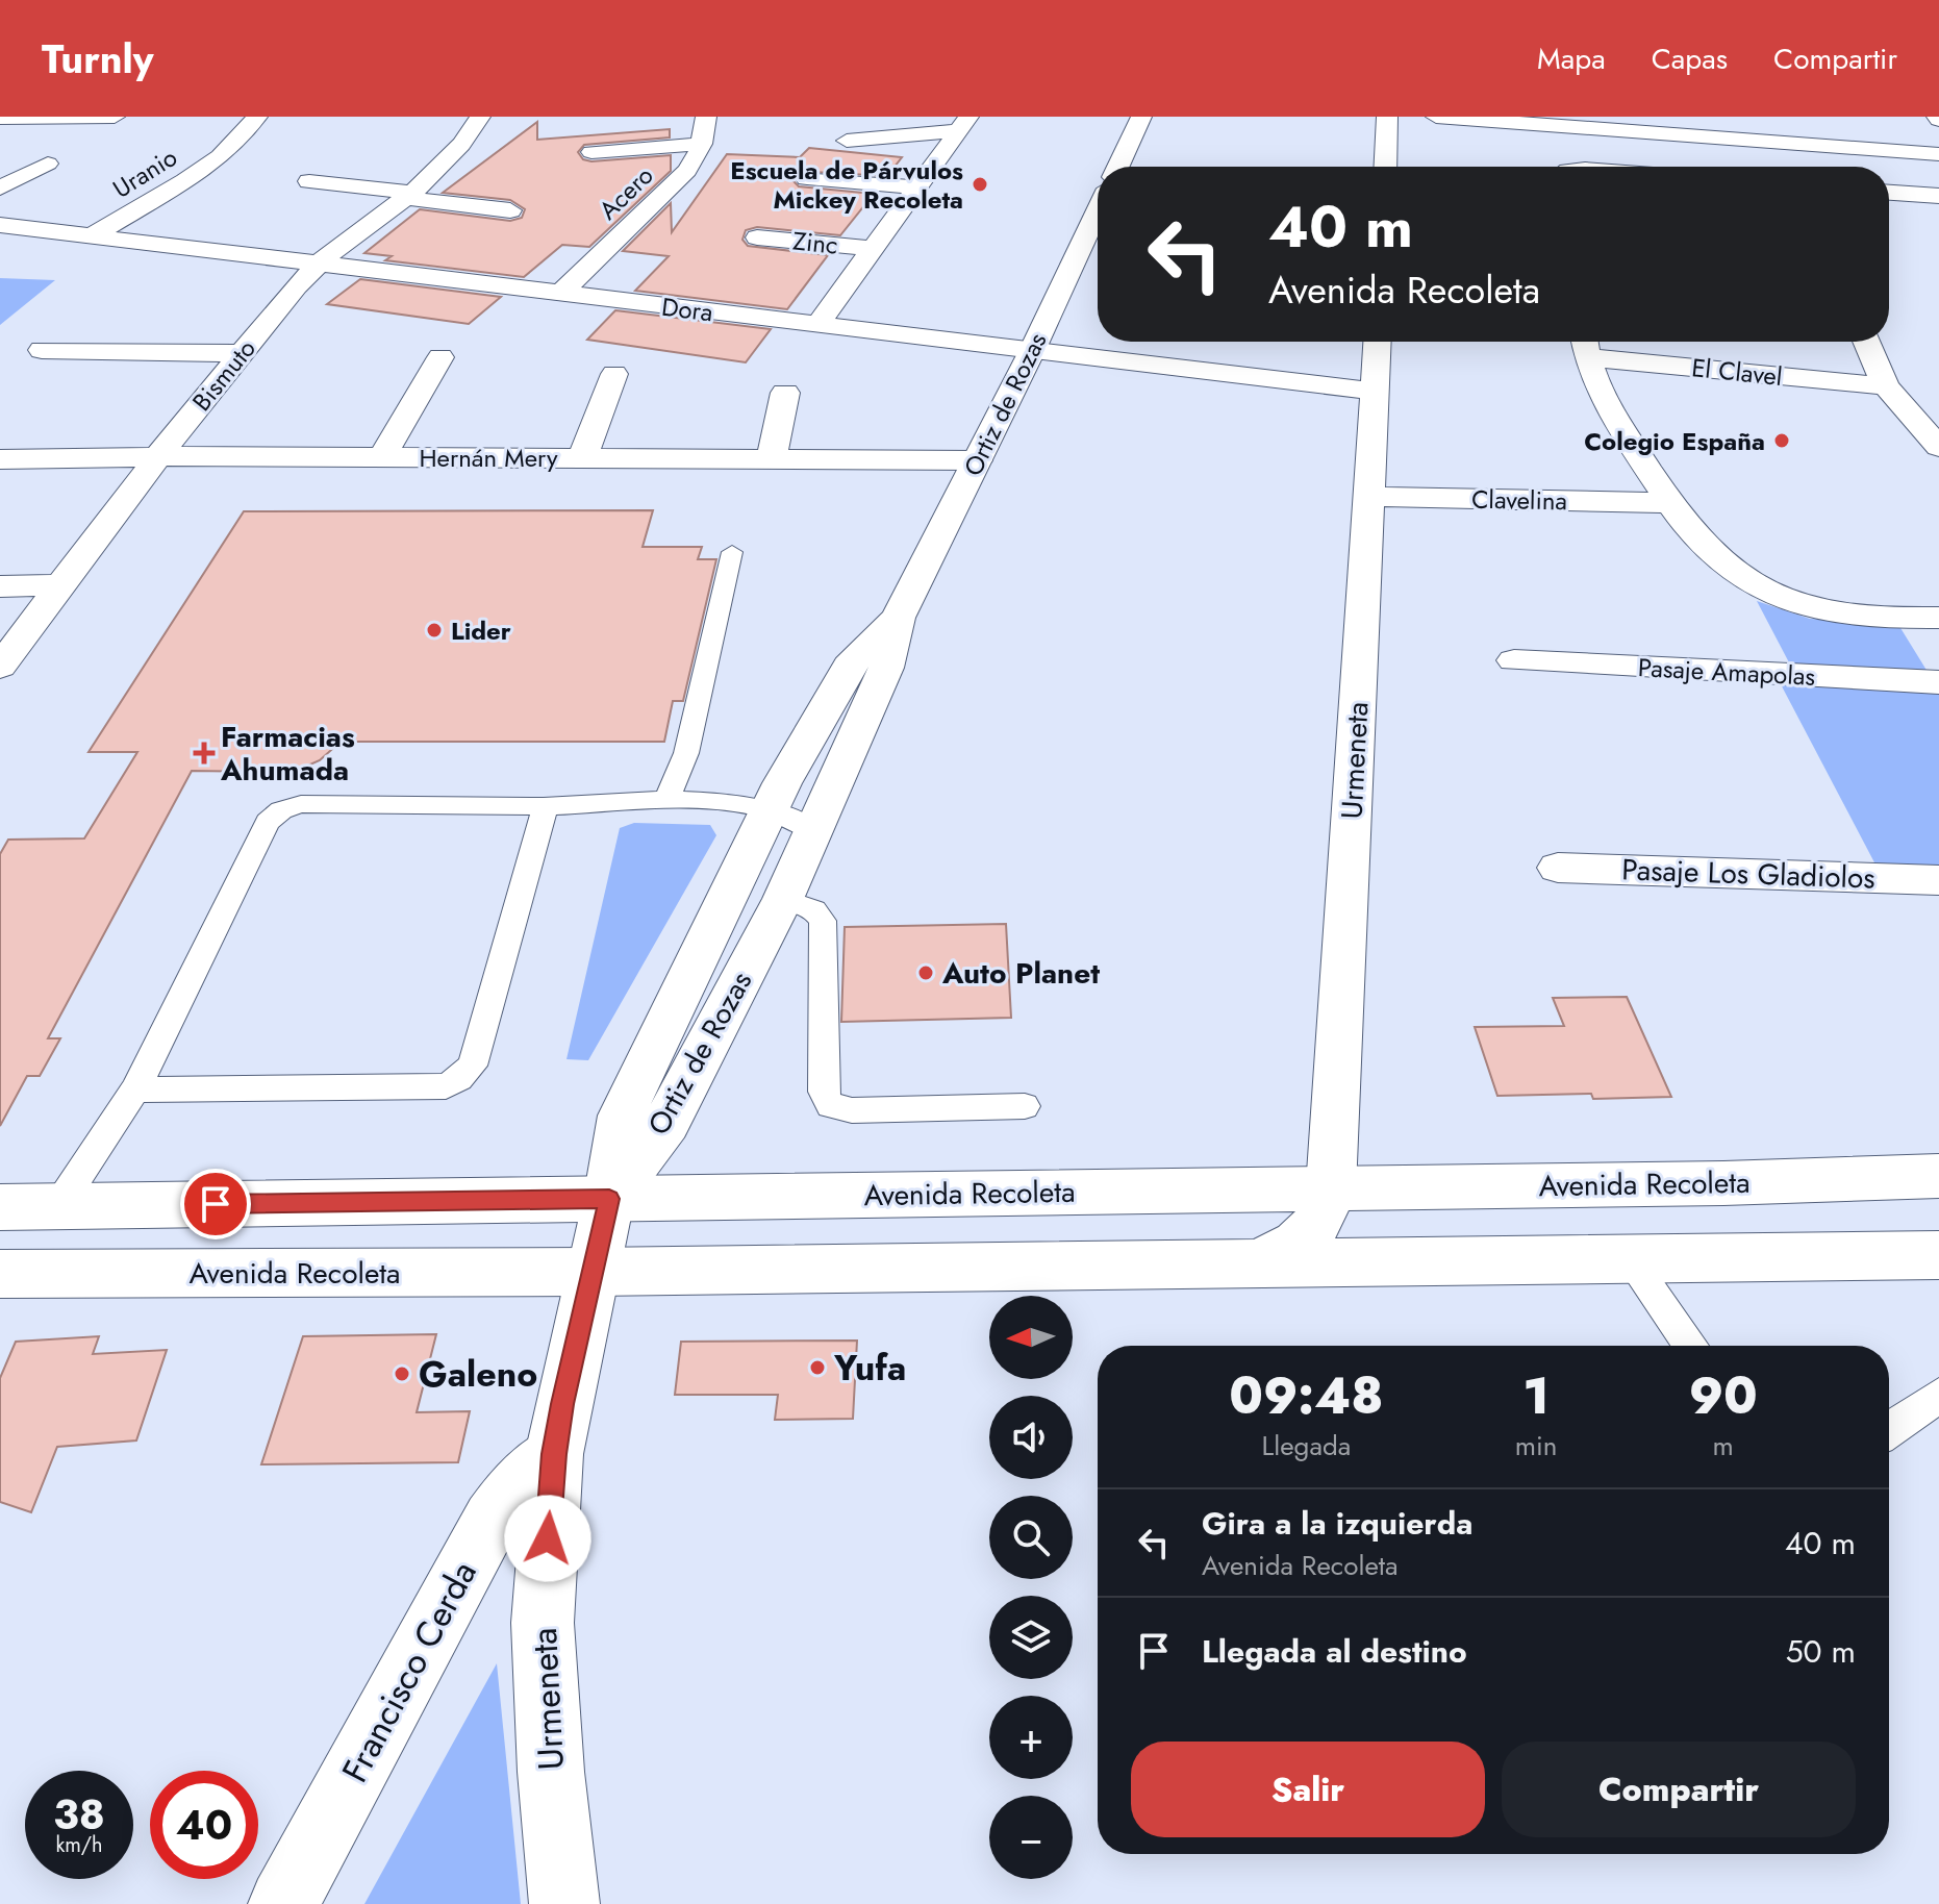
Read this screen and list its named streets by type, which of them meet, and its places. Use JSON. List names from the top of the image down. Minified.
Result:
{"streets":{"street":["Uranio","Acero","Zinc","Dora","El Clavel","Bismuto","Ortiz de Rozas","Hernán Mery","Clavelina","Pasaje Amapolas","Urmeneta","Pasaje Los Gladiolos","Avenida Recoleta","Francisco Cerda"]},"crossings":[["Uranio","Dora"],["Acero","Dora"],["Zinc","Dora"],["Dora","Bismuto"],["Dora","Ortiz de Rozas"],["Dora","Urmeneta"],["Bismuto","Hernán Mery"],["Ortiz de Rozas","Hernán Mery"],["Ortiz de Rozas","Urmeneta"],["Ortiz de Rozas","Avenida Recoleta"],["Clavelina","Urmeneta"],["Urmeneta","Avenida Recoleta"],["Urmeneta","Francisco Cerda"]],"places":{"other":["Escuela de Párvulos Mickey Recoleta","Colegio España","Lider","Auto Planet","Yufa","Galeno"],"health":["Farmacias Ahumada"]},"north":"left","page":{"header":"Turnly","nav":["Mapa","Capas","Compartir"],"turn":["40 m","Avenida Recoleta"],"map_buttons":["+","−"],"eta":["09:48","Llegada","1","min","90","m"],"list":[{"name":"Gira a la izquierda","note":"Avenida Recoleta","value":"40 m"},{"name":"Llegada al destino","value":"50 m"}],"buttons":["Salir","Compartir"],"speed":"38 km/h","limit":"40"}}
